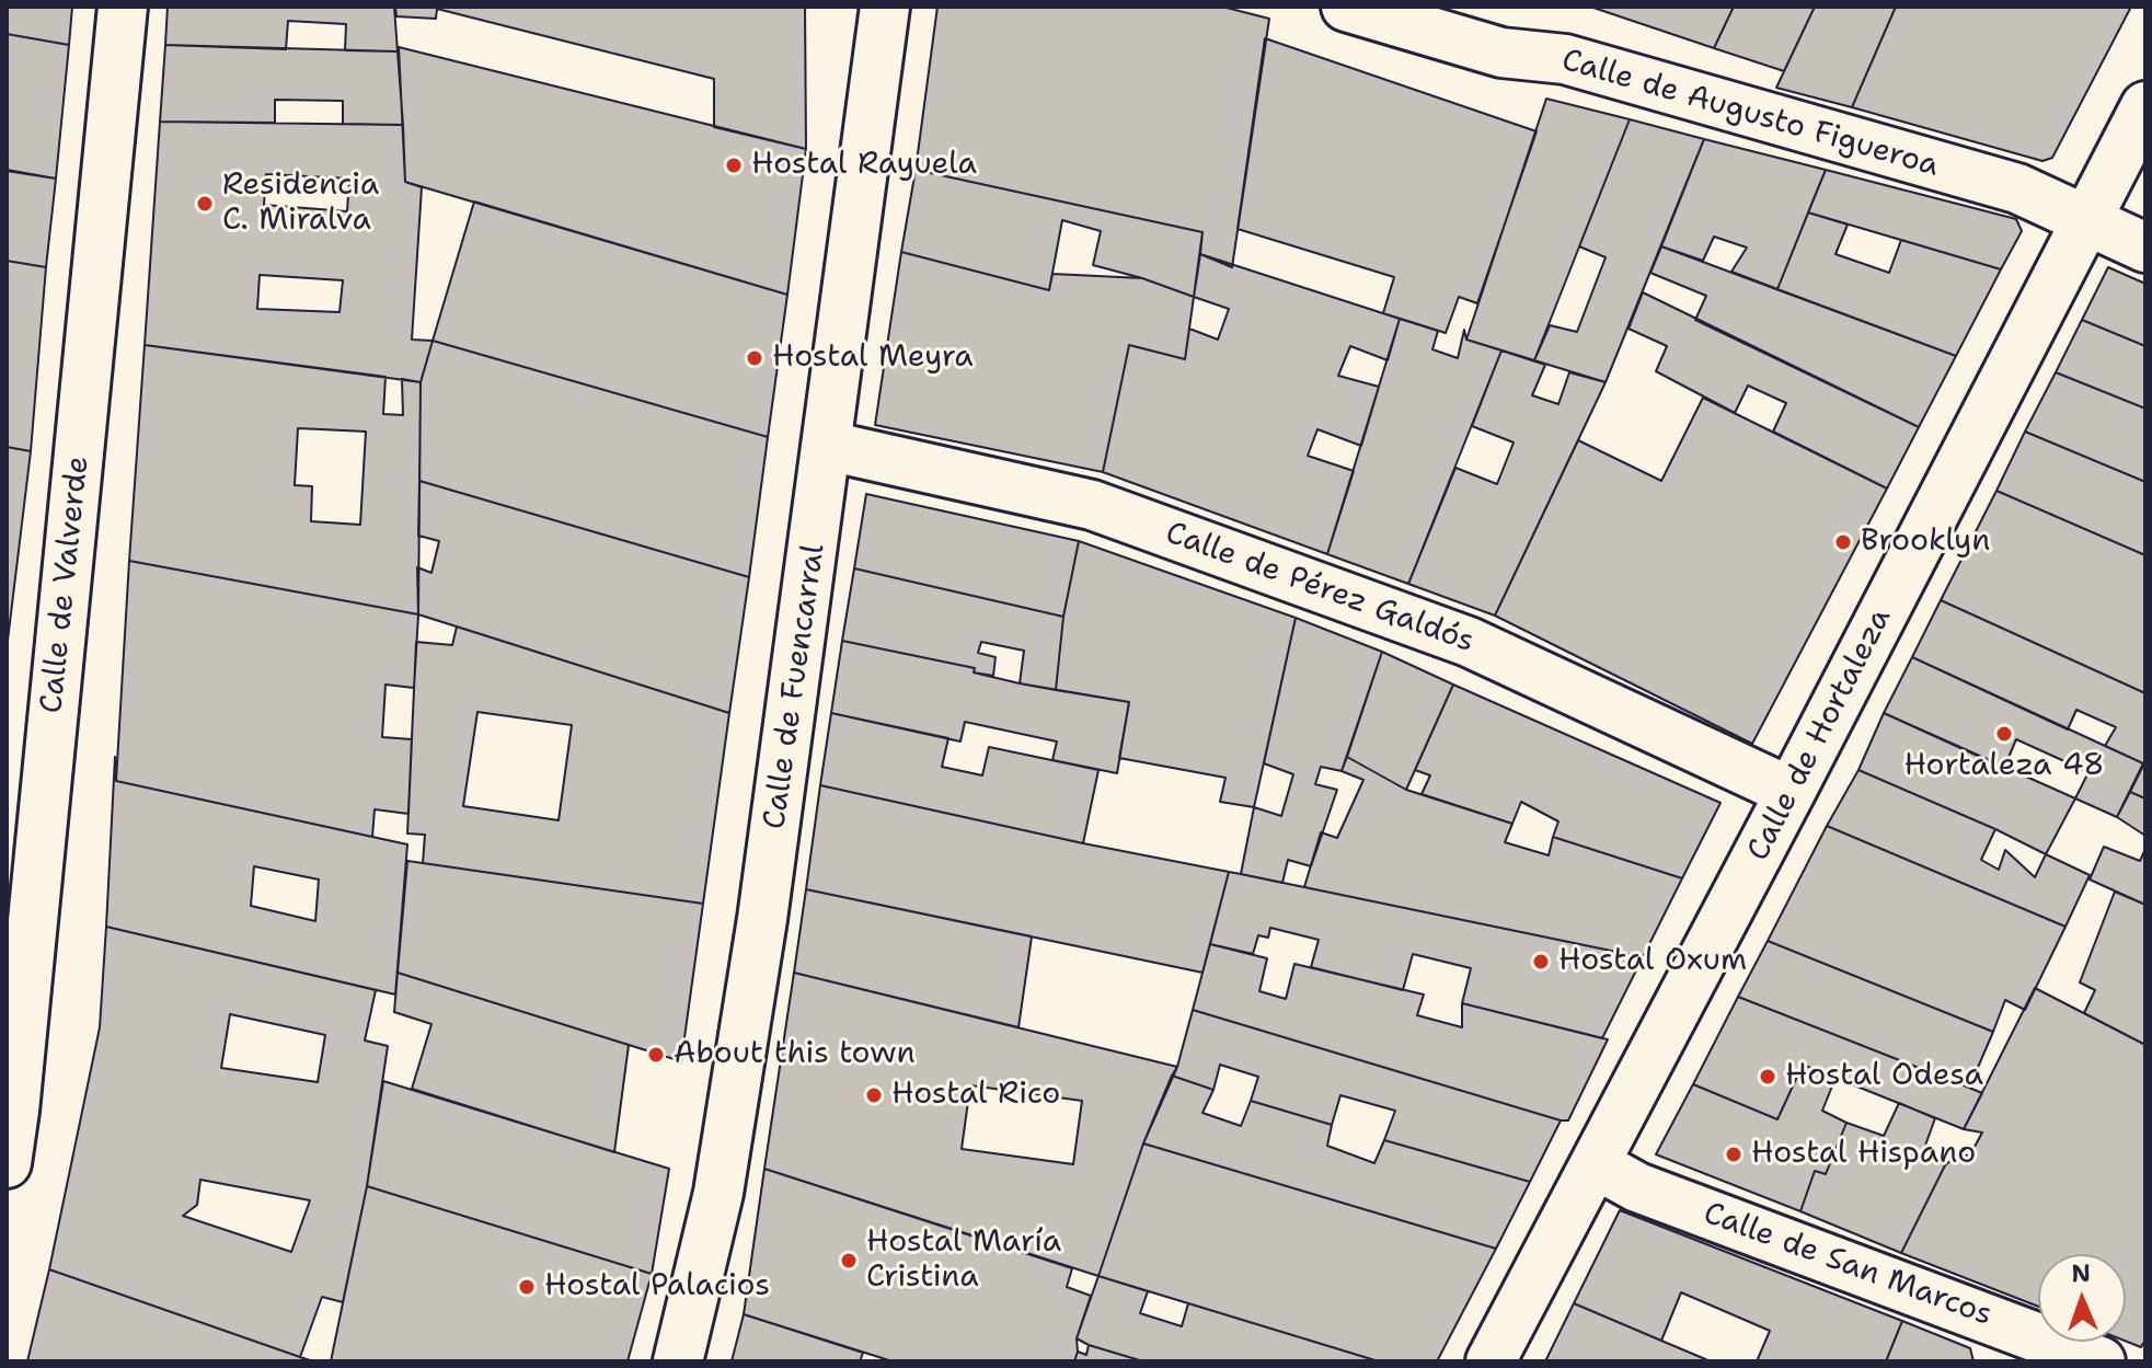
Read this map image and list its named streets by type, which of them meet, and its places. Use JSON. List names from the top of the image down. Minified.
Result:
{"streets":{"street":["Calle de Augusto Figueroa","Calle de Valverde","Calle de Pérez Galdós","Calle de Fuencarral","Calle de Hortaleza","Calle de San Marcos"]},"crossings":[["Calle de Augusto Figueroa","Calle de Hortaleza"],["Calle de Pérez Galdós","Calle de Fuencarral"],["Calle de Pérez Galdós","Calle de Hortaleza"],["Calle de Hortaleza","Calle de San Marcos"]],"places":["Hostal Rayuela","Residencia C. Miralva","Hostal Meyra","Brooklyn","Hortaleza 48","Hostal Oxum","About this town","Hostal Odesa","Hostal Rico","Hostal Hispano","Hostal María Cristina","Hostal Palacios"],"north":"top"}
